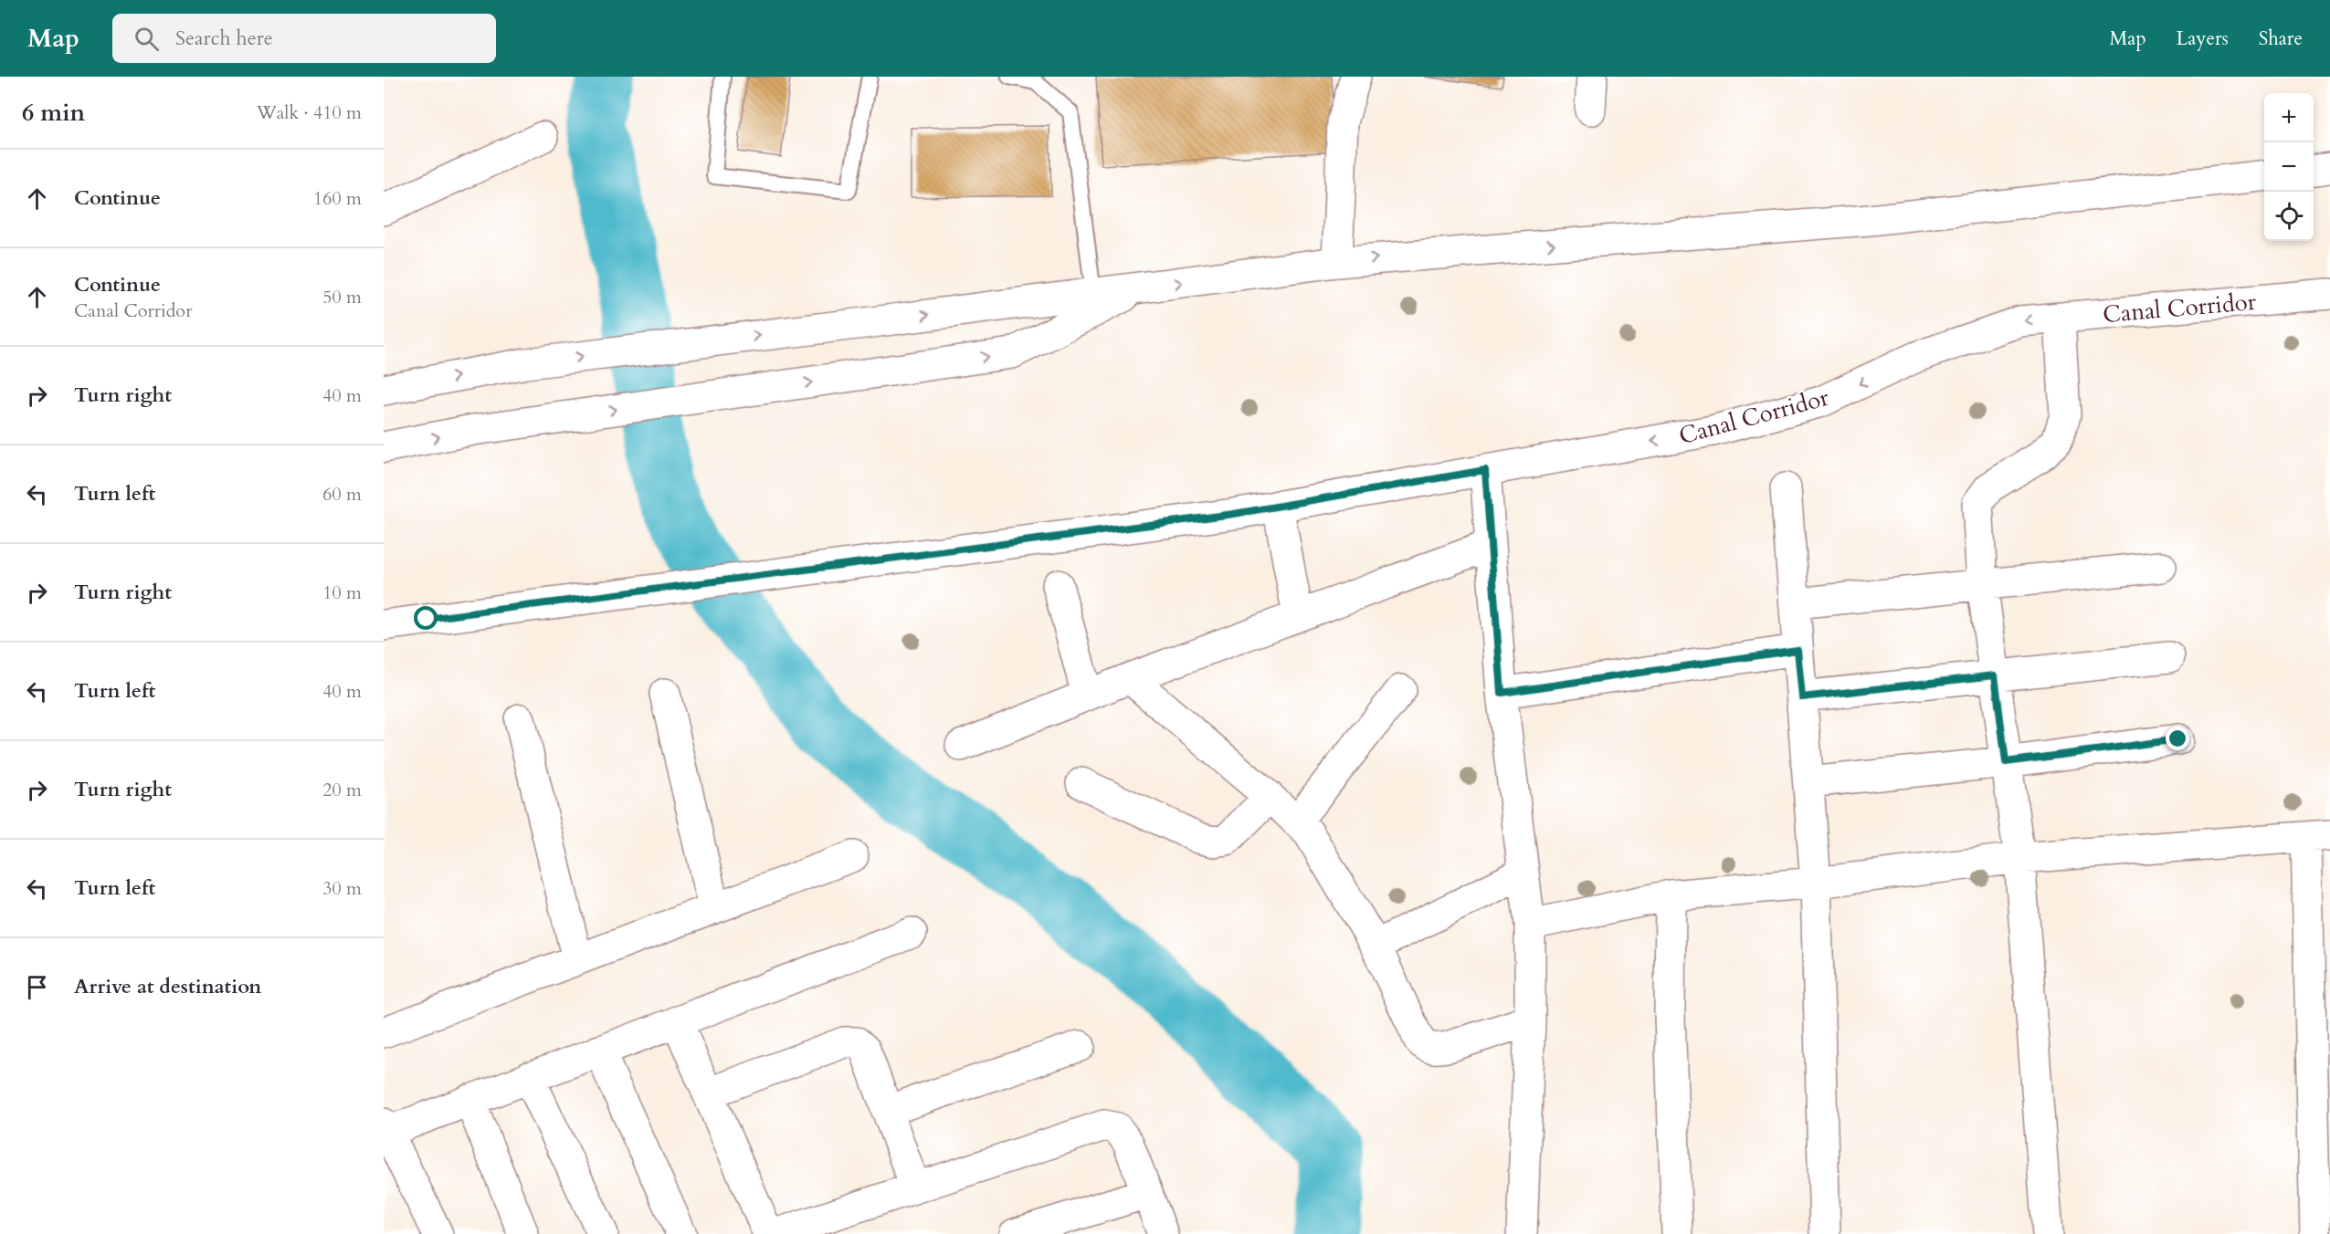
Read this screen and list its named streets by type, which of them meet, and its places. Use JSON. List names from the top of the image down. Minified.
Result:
{"streets":{"street":["Canal Corridor"]},"page":{"header":"Map","search":"Search here","nav":["Map","Layers","Share"],"heading":["6 min","Walk · 410 m"],"map_buttons":["+","−"],"list":[["Continue","160 m"],["Continue","Canal Corridor","50 m"],["Turn right","40 m"],["Turn left","60 m"],["Turn right","10 m"],["Turn left","40 m"],["Turn right","20 m"],["Turn left","30 m"],"Arrive at destination"]}}
